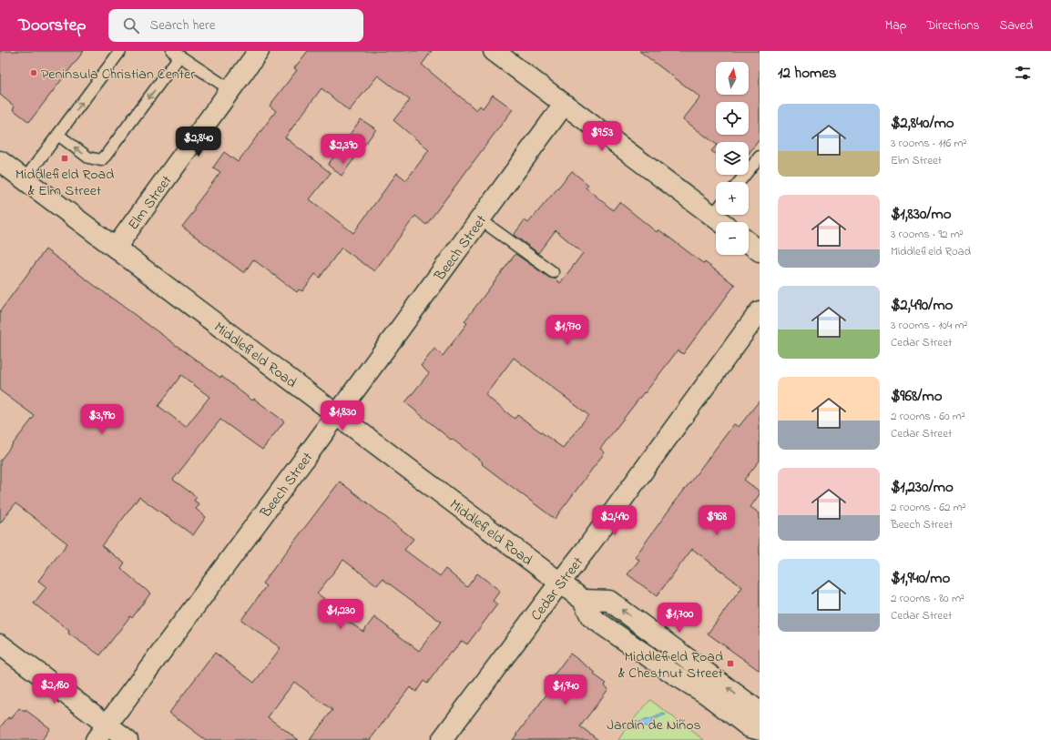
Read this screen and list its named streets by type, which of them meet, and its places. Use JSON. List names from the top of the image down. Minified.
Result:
{"streets":{"street":["Elm Street","Beech Street","Middlefield Road","Cedar Street"]},"crossings":[["Elm Street","Middlefield Road"],["Beech Street","Middlefield Road"],["Middlefield Road","Cedar Street"]],"parks":["Jardin de Niños"],"places":{"other":["Peninsula Christian Center"],"transit":["Middlefield Road & Elm Street","Middlefield Road & Chestnut Street"]},"north":"top","page":{"header":"Doorstep","search":"Search here","nav":["Map","Directions","Saved"],"heading":"12 homes","map_buttons":["+","−"],"list":[{"name":"$2,840/mo","note":"3 rooms · 116 m² · Elm Street"},{"name":"$1,830/mo","note":"3 rooms · 92 m² · Middlefield Road"},{"name":"$2,490/mo","note":"3 rooms · 104 m² · Cedar Street"},{"name":"$968/mo","note":"2 rooms · 60 m² · Cedar Street"},{"name":"$1,230/mo","note":"2 rooms · 62 m² · Beech Street"},{"name":"$1,940/mo","note":"2 rooms · 80 m² · Cedar Street"}],"price":["$953","$2,840","$2,390","$1,970","$1,830","$3,990","$2,490","$968","$1,230","$1,700","$2,180","$1,940"]}}
